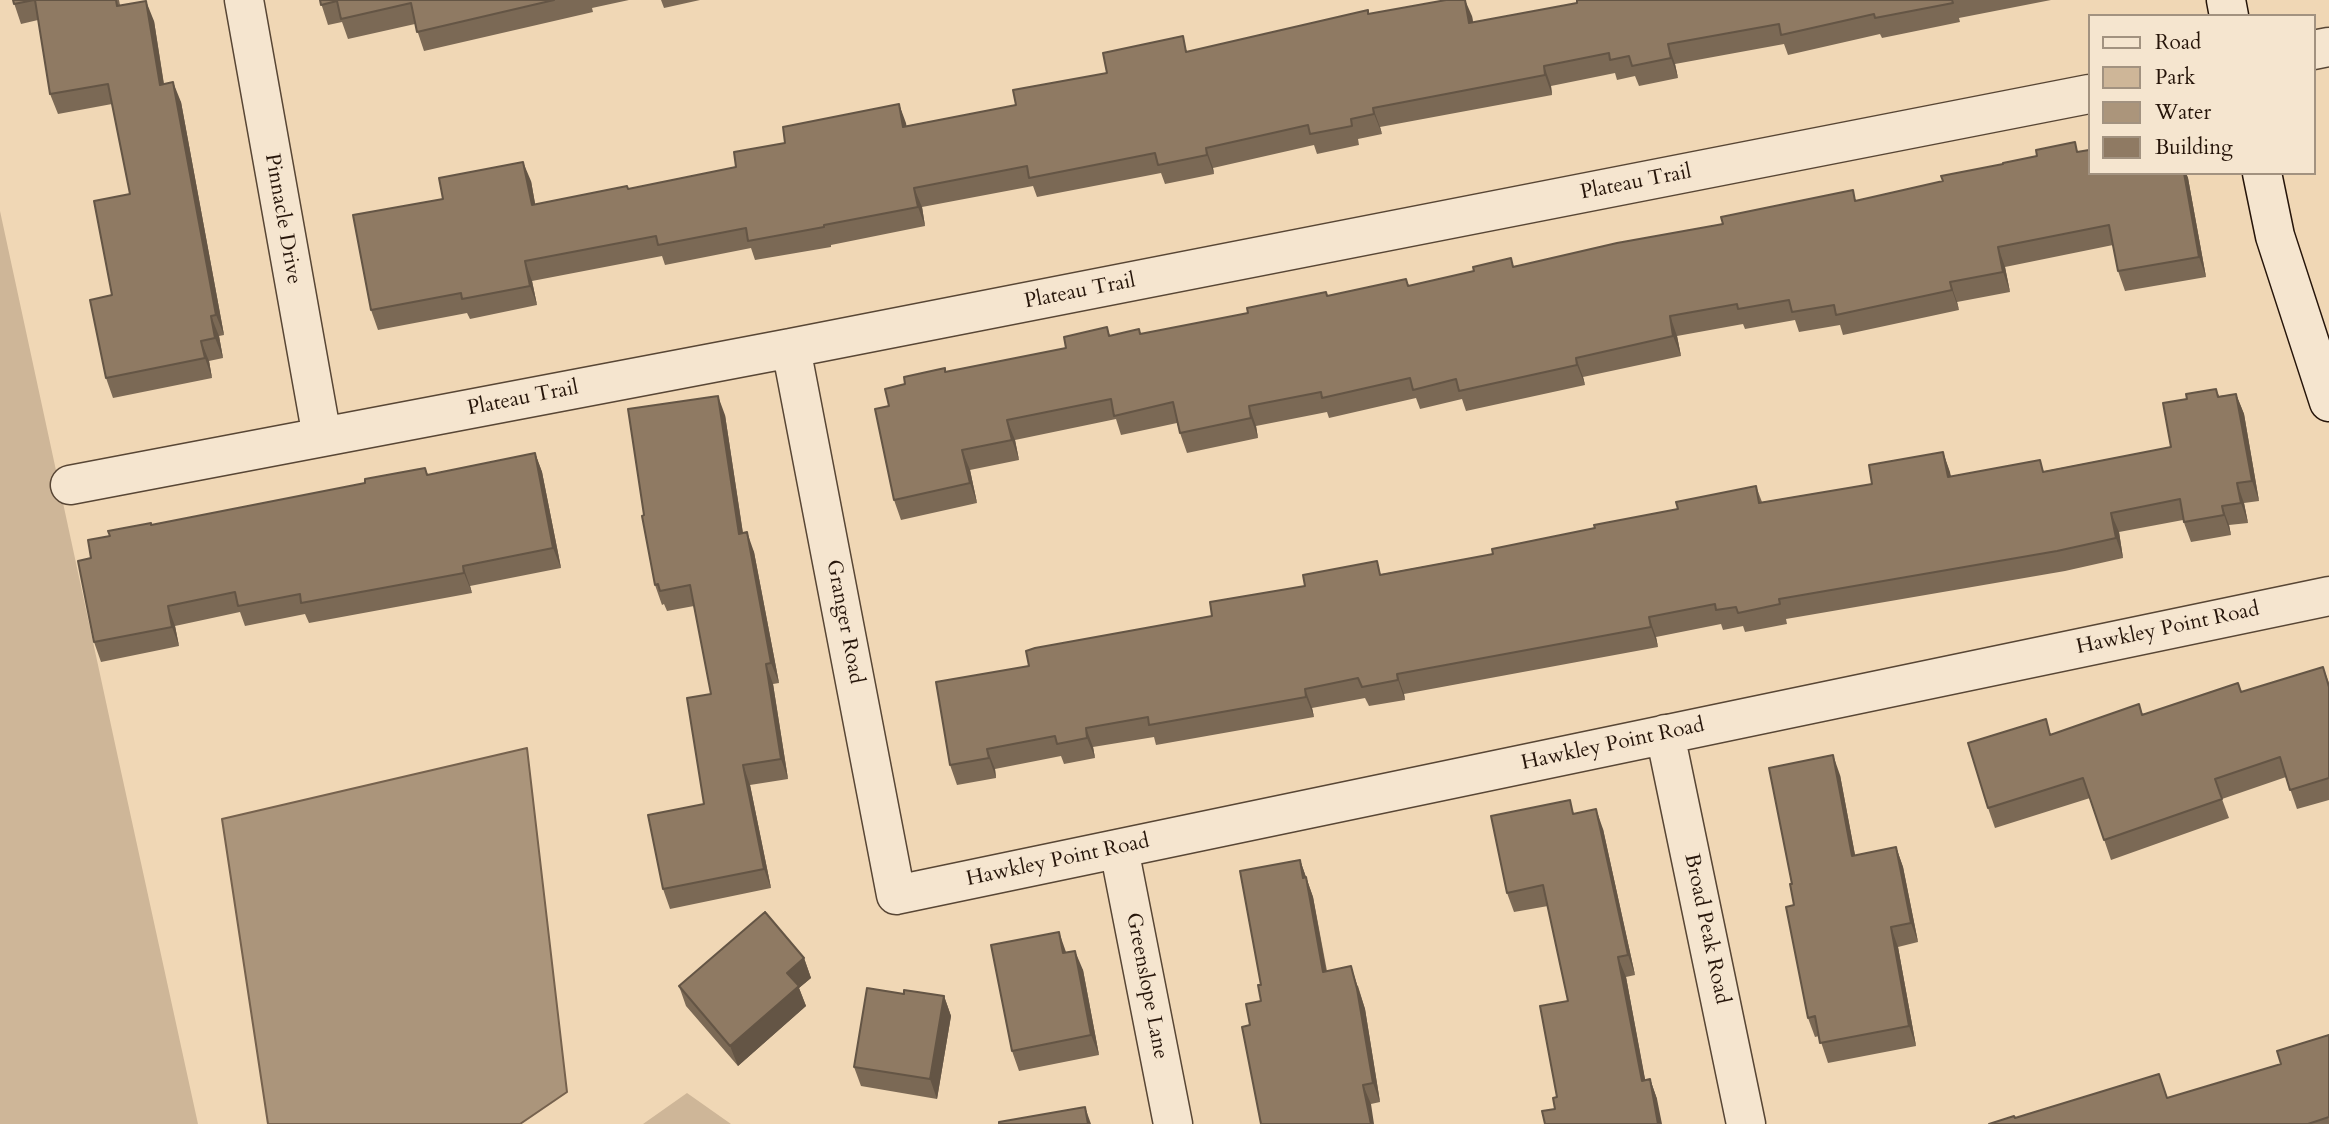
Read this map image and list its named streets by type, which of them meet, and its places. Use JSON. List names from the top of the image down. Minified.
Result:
{"streets":{"street":["Plateau Trail","Pinnacle Drive","Granger Road","Hawkley Point Road","Broad Peak Road","Greenslope Lane"]},"crossings":[["Plateau Trail","Pinnacle Drive"],["Plateau Trail","Granger Road"],["Granger Road","Hawkley Point Road"],["Hawkley Point Road","Broad Peak Road"],["Hawkley Point Road","Greenslope Lane"]],"legend":["Road","Park","Water","Building"]}
